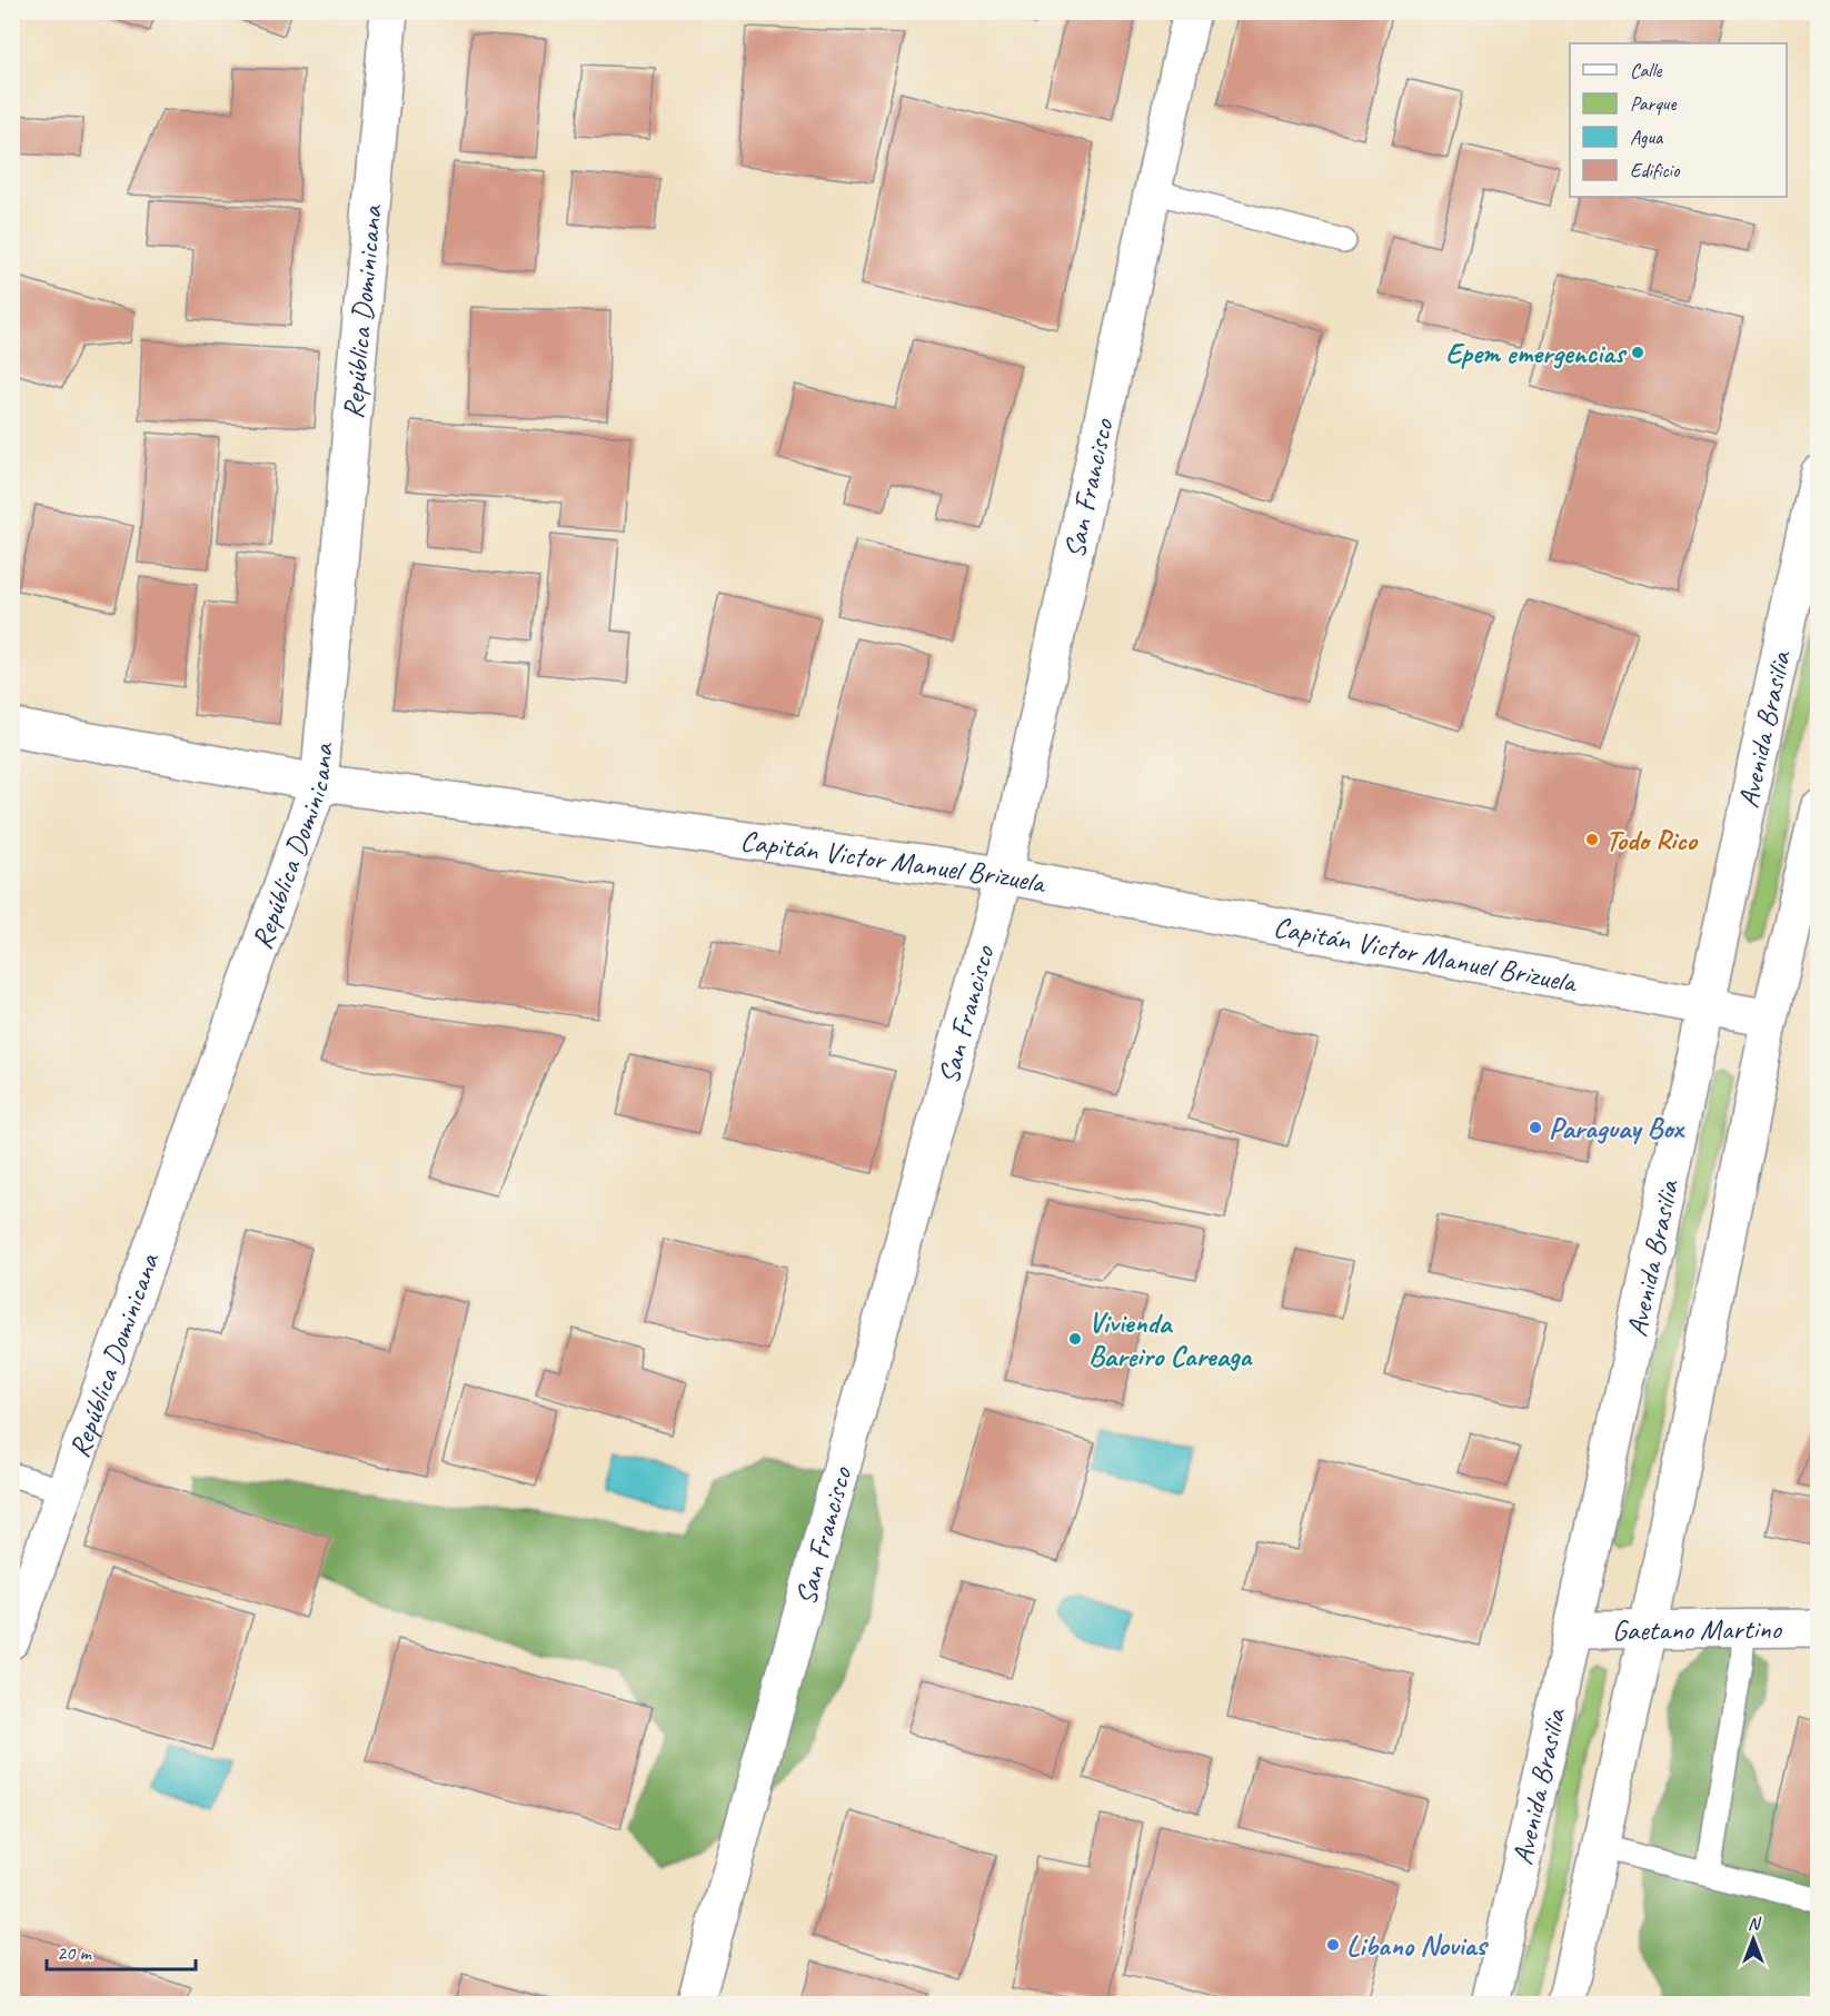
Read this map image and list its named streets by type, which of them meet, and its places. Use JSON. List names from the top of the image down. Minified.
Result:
{"streets":{"street":["República Dominicana","San Francisco","Avenida Brasilia","Capitán Victor Manuel Brizuela","Gaetano Martino"]},"crossings":[["República Dominicana","Capitán Victor Manuel Brizuela"],["San Francisco","Capitán Victor Manuel Brizuela"],["Avenida Brasilia","Capitán Victor Manuel Brizuela"],["Avenida Brasilia","Gaetano Martino"]],"places":["Epem emergencias","Todo Rico","Paraguay Box","Vivienda Bareiro Careaga","Libano Novias"],"legend":["Calle","Parque","Agua","Edificio"],"scale_bar":"20 m","north":"top"}
